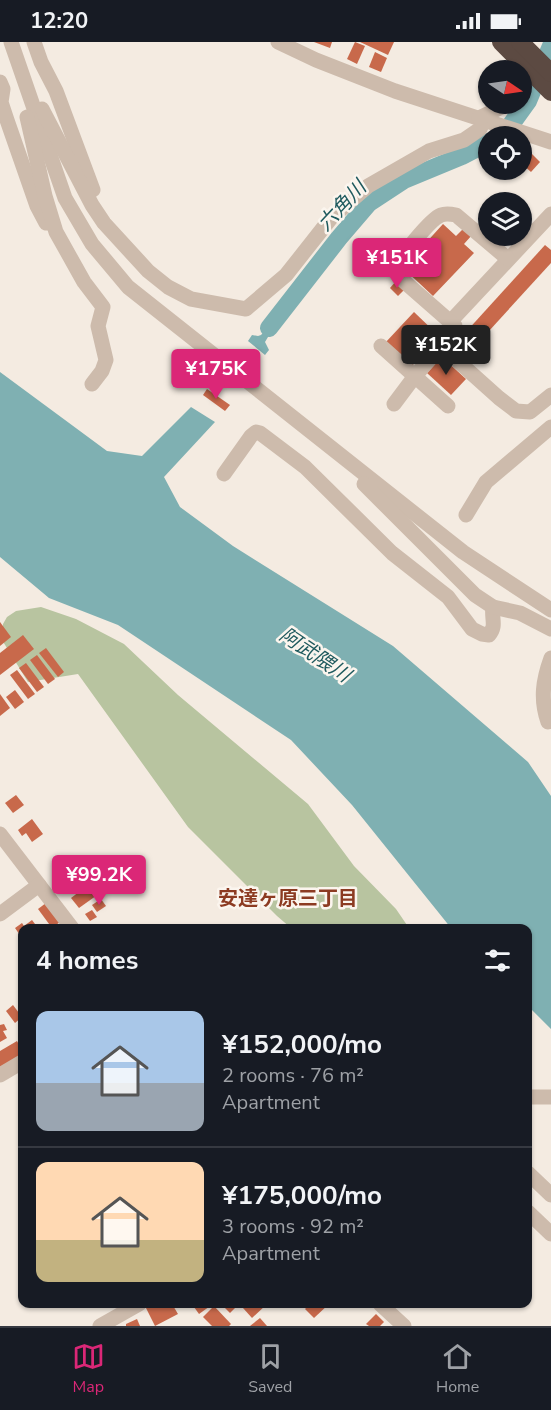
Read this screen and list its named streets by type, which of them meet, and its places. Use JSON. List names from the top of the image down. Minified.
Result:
{"districts":["安達ヶ原三丁目"],"water":["六角川","阿武隈川"],"north":"right","page":{"status":"12:20","price":["¥151K","¥152K","¥175K","¥99.2K"],"heading":"4 homes","list":[{"name":"¥152,000/mo","note":"2 rooms · 76 m² · Apartment"},{"name":"¥175,000/mo","note":"3 rooms · 92 m² · Apartment"}],"tabs":["Map","Saved","Home"]}}
